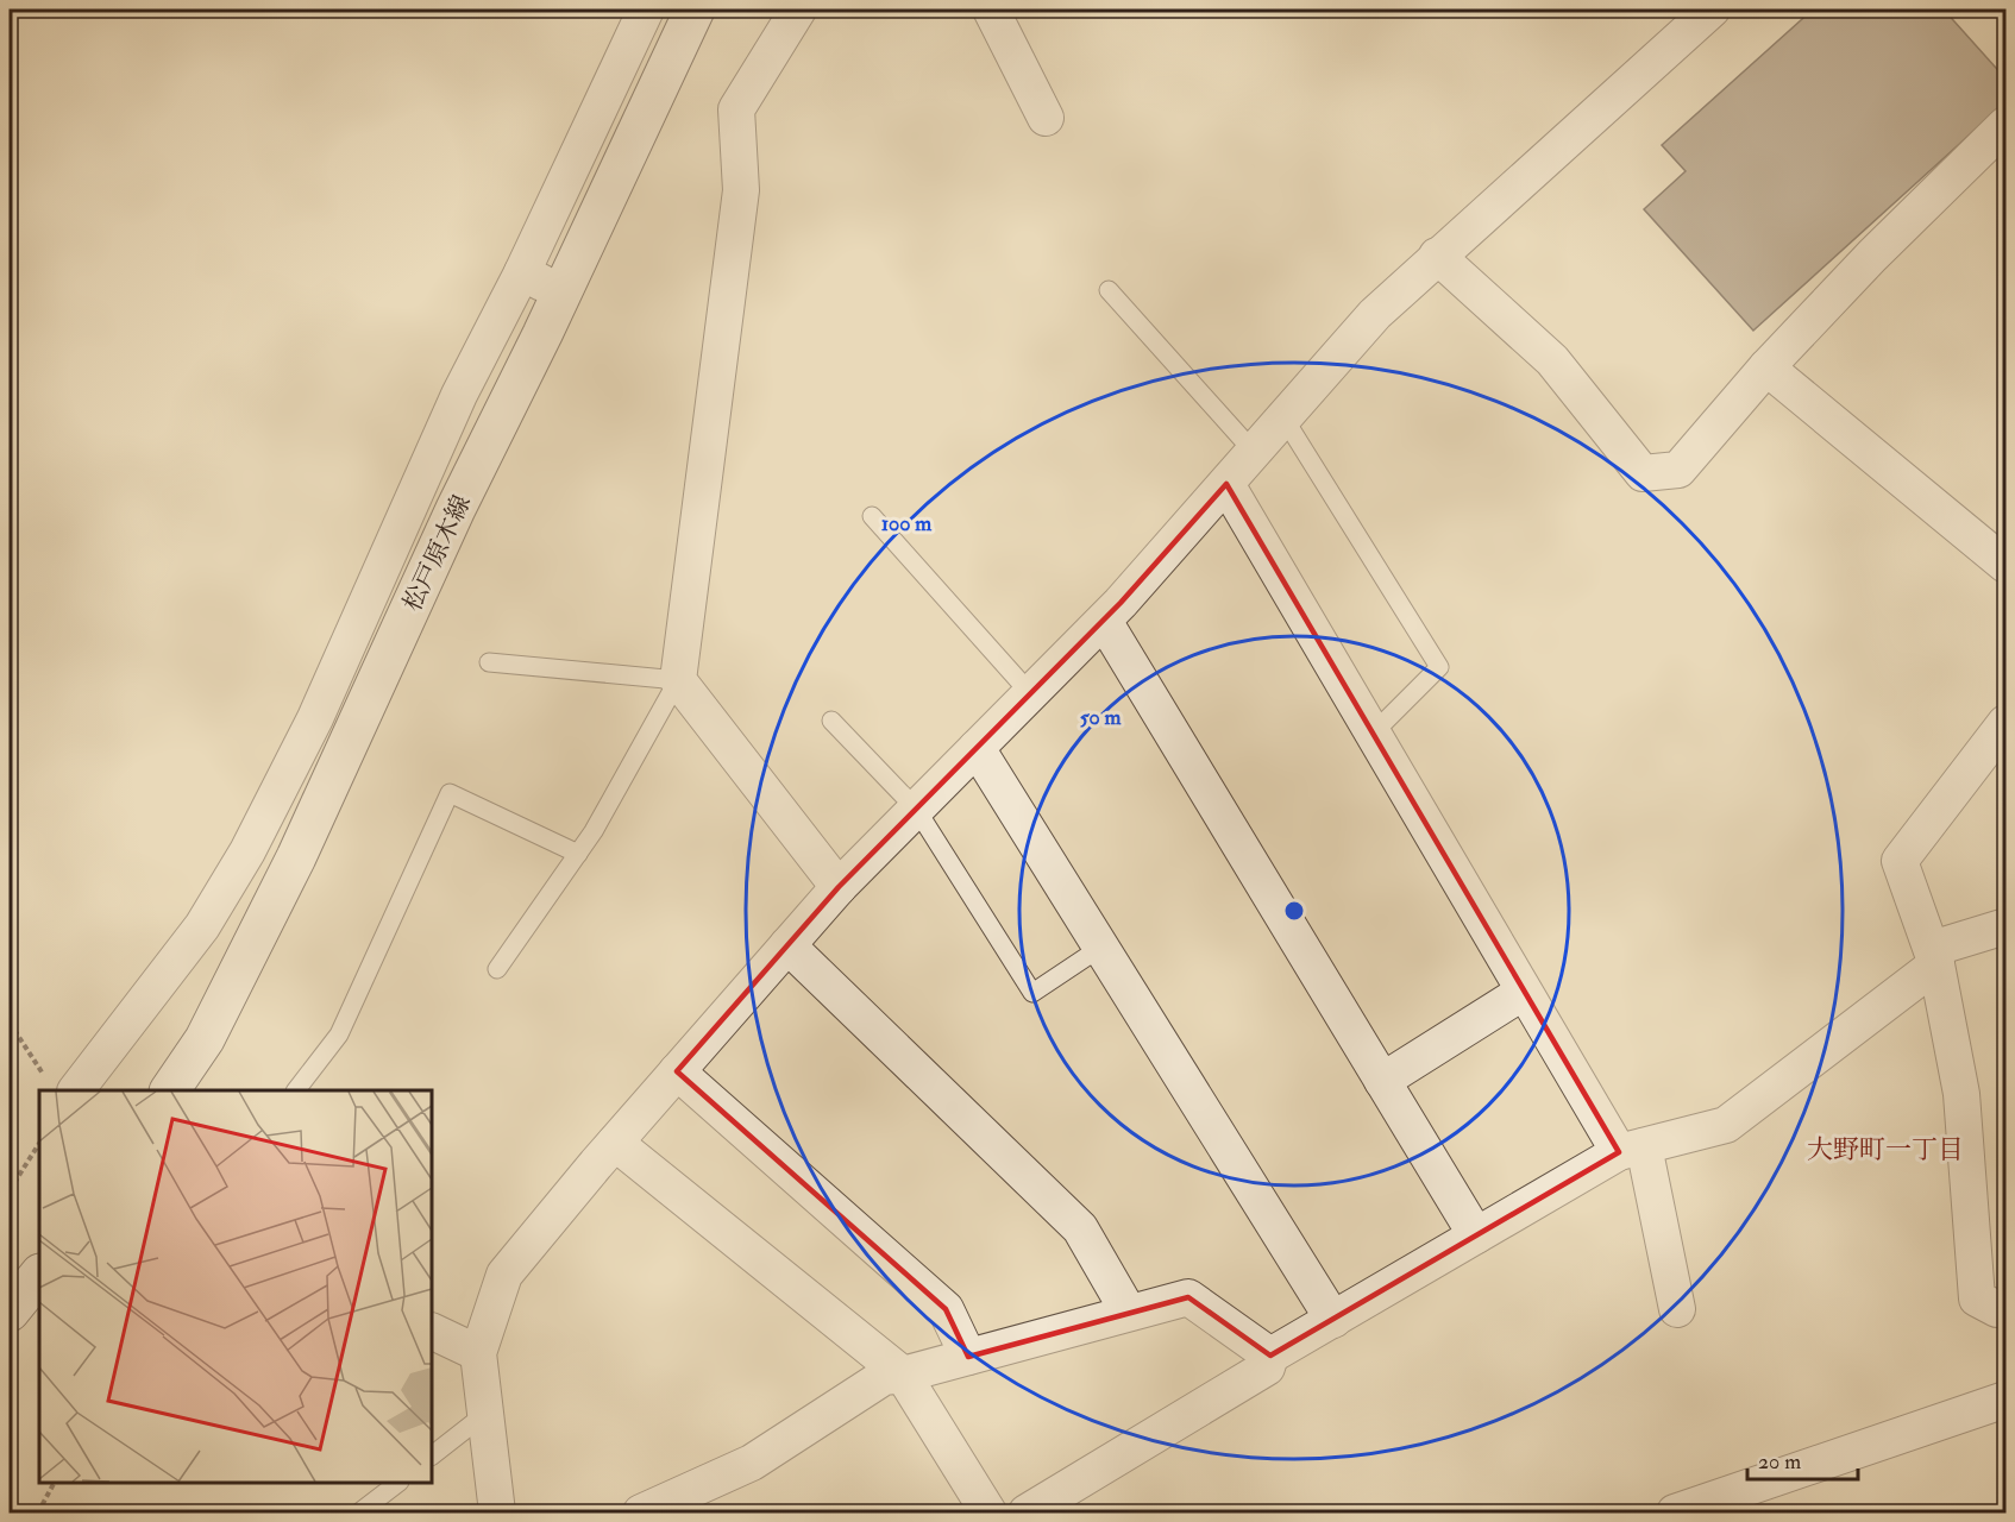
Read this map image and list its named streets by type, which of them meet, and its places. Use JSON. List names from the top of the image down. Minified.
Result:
{"streets":{"main road":["松戸原木線"]},"districts":["大野町一丁目"],"scale_bar":"20 m","rings":["100 m","50 m"]}
